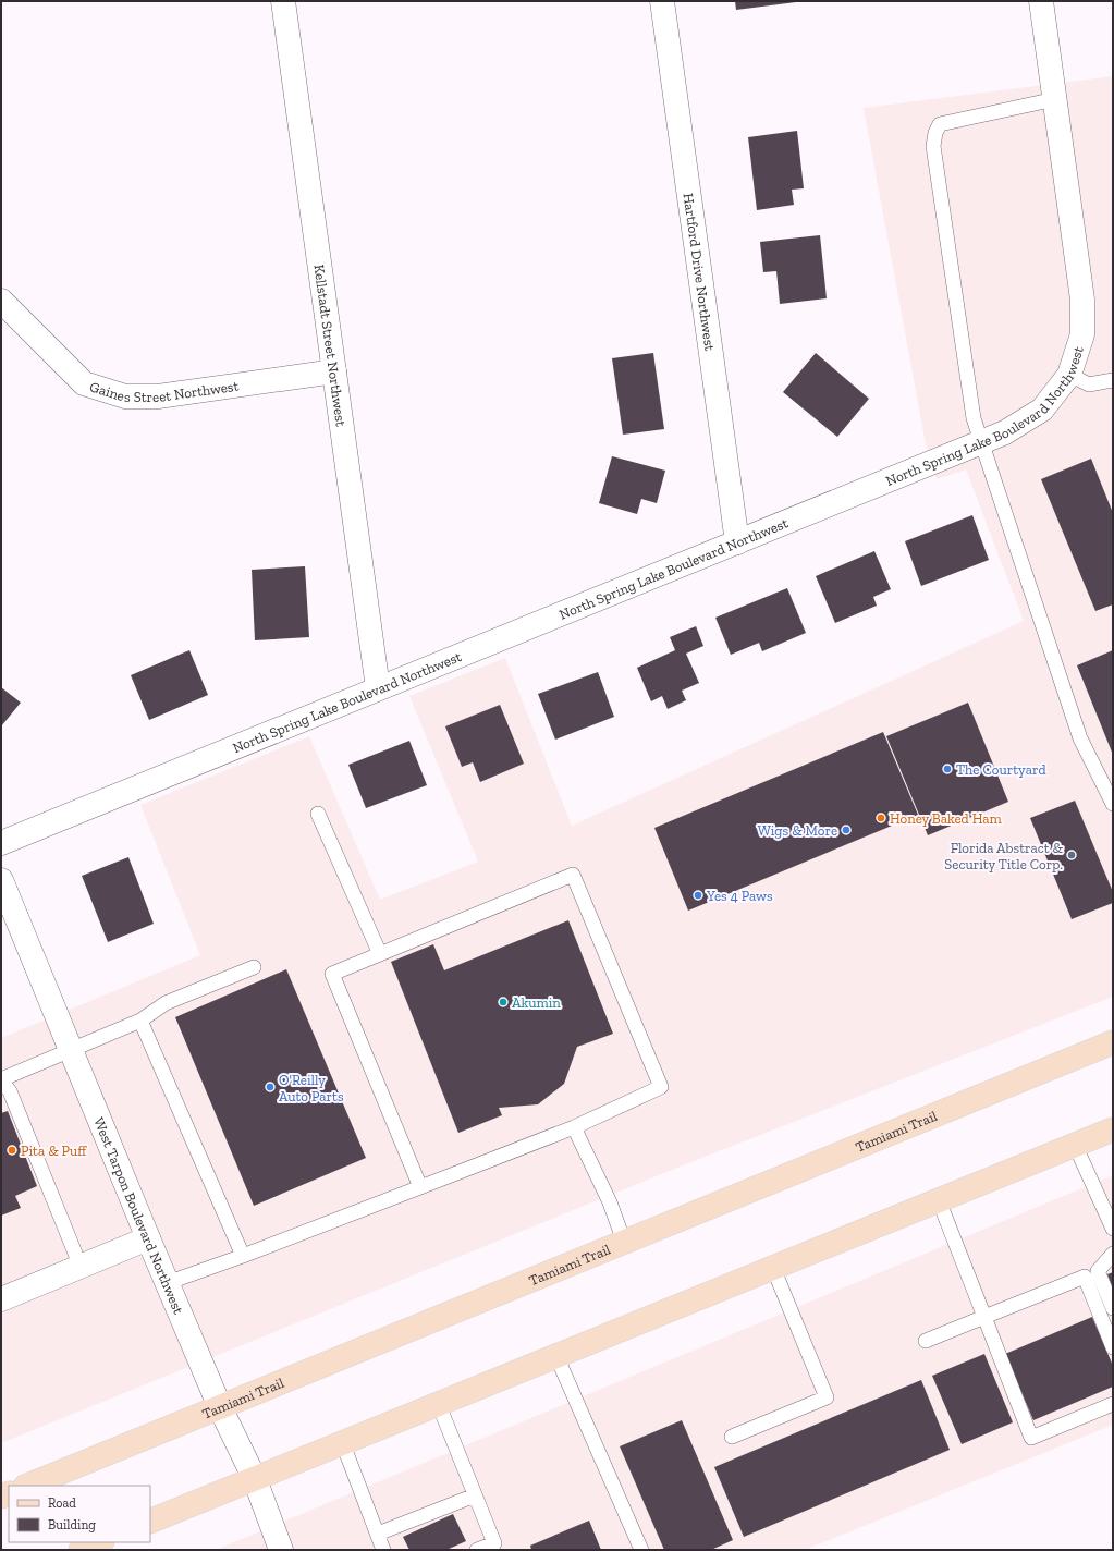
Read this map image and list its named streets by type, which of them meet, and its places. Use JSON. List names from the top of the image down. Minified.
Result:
{"streets":{"main road":["Tamiami Trail"],"street":["Hartford Drive Northwest","Kellstadt Street Northwest","Gaines Street Northwest","North Spring Lake Boulevard Northwest","West Tarpon Boulevard Northwest"]},"crossings":[["Hartford Drive Northwest","North Spring Lake Boulevard Northwest"],["Kellstadt Street Northwest","Gaines Street Northwest"],["Kellstadt Street Northwest","North Spring Lake Boulevard Northwest"],["Tamiami Trail","West Tarpon Boulevard Northwest"]],"places":["The Courtyard","Honey Baked Ham","Wigs & More","Florida Abstract & Security Title Corp.","Yes 4 Paws","Akumin","O'Reilly Auto Parts","Pita & Puff"],"legend":["Road","Building"]}
